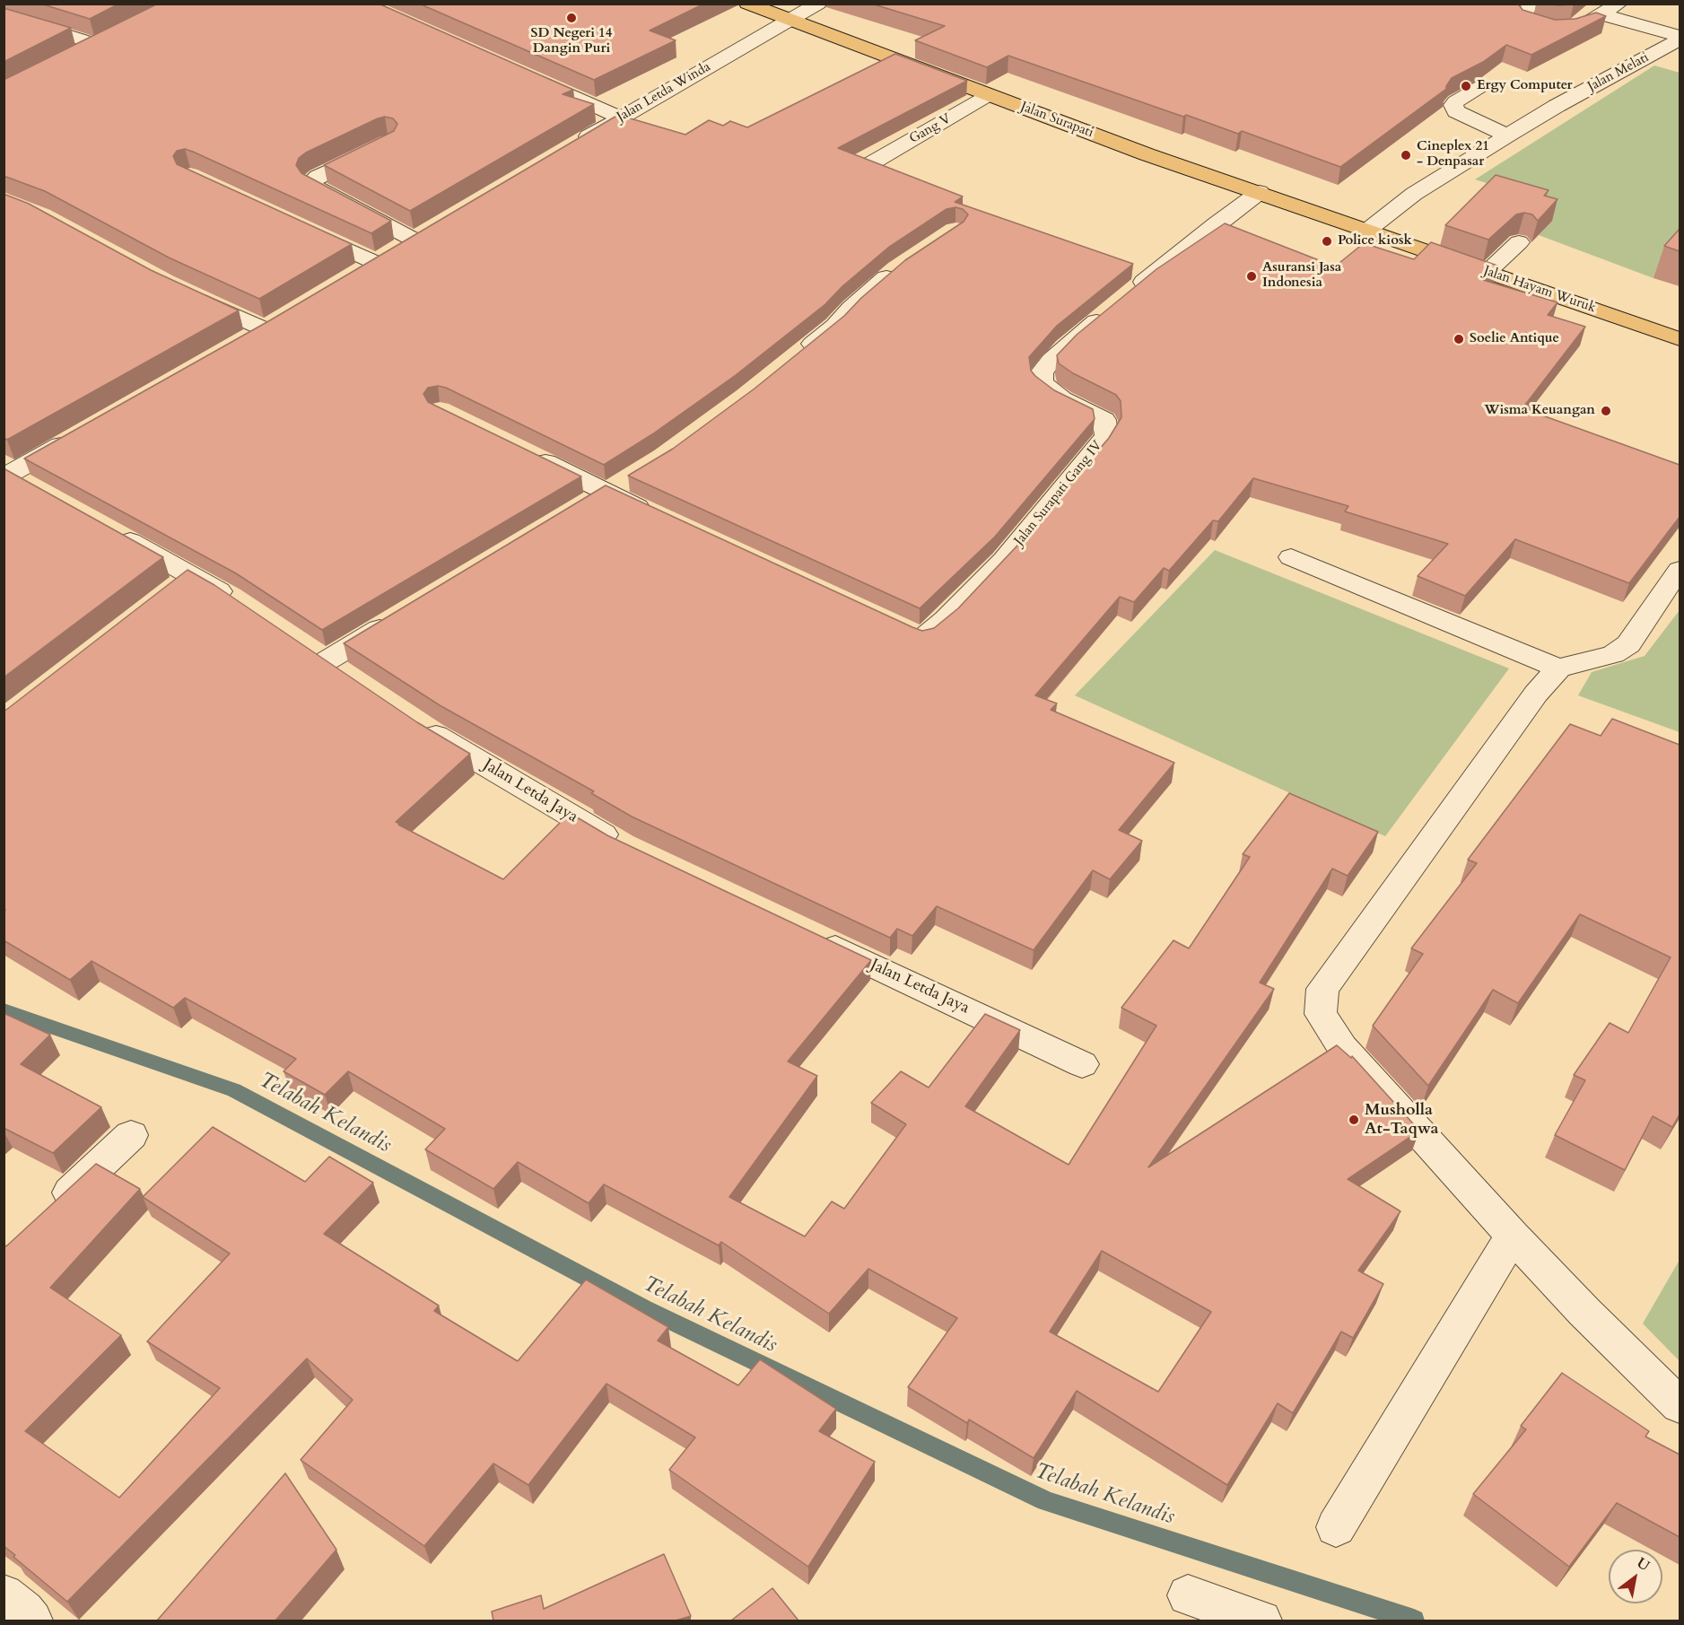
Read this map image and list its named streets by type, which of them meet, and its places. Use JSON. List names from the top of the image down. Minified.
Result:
{"streets":{"main road":["Jalan Surapati","Jalan Hayam Wuruk"],"street":["Jalan Melati","Jalan Letda Winda","Gang V","Jalan Surapati Gang IV","Jalan Letda Jaya"]},"crossings":[["Jalan Melati","Jalan Surapati"],["Jalan Melati","Jalan Hayam Wuruk"],["Jalan Letda Winda","Jalan Surapati"],["Jalan Surapati","Gang V"],["Jalan Surapati","Jalan Hayam Wuruk"],["Jalan Surapati","Jalan Surapati Gang IV"]],"water":["Telabah Kelandis"],"places":["SD Negeri 14 Dangin Puri","Ergy Computer","Cineplex 21 - Denpasar","Police kiosk","Asuransi Jasa Indonesia","Soelie Antique","Wisma Keuangan","Musholla At-Taqwa"],"north":"top right"}
